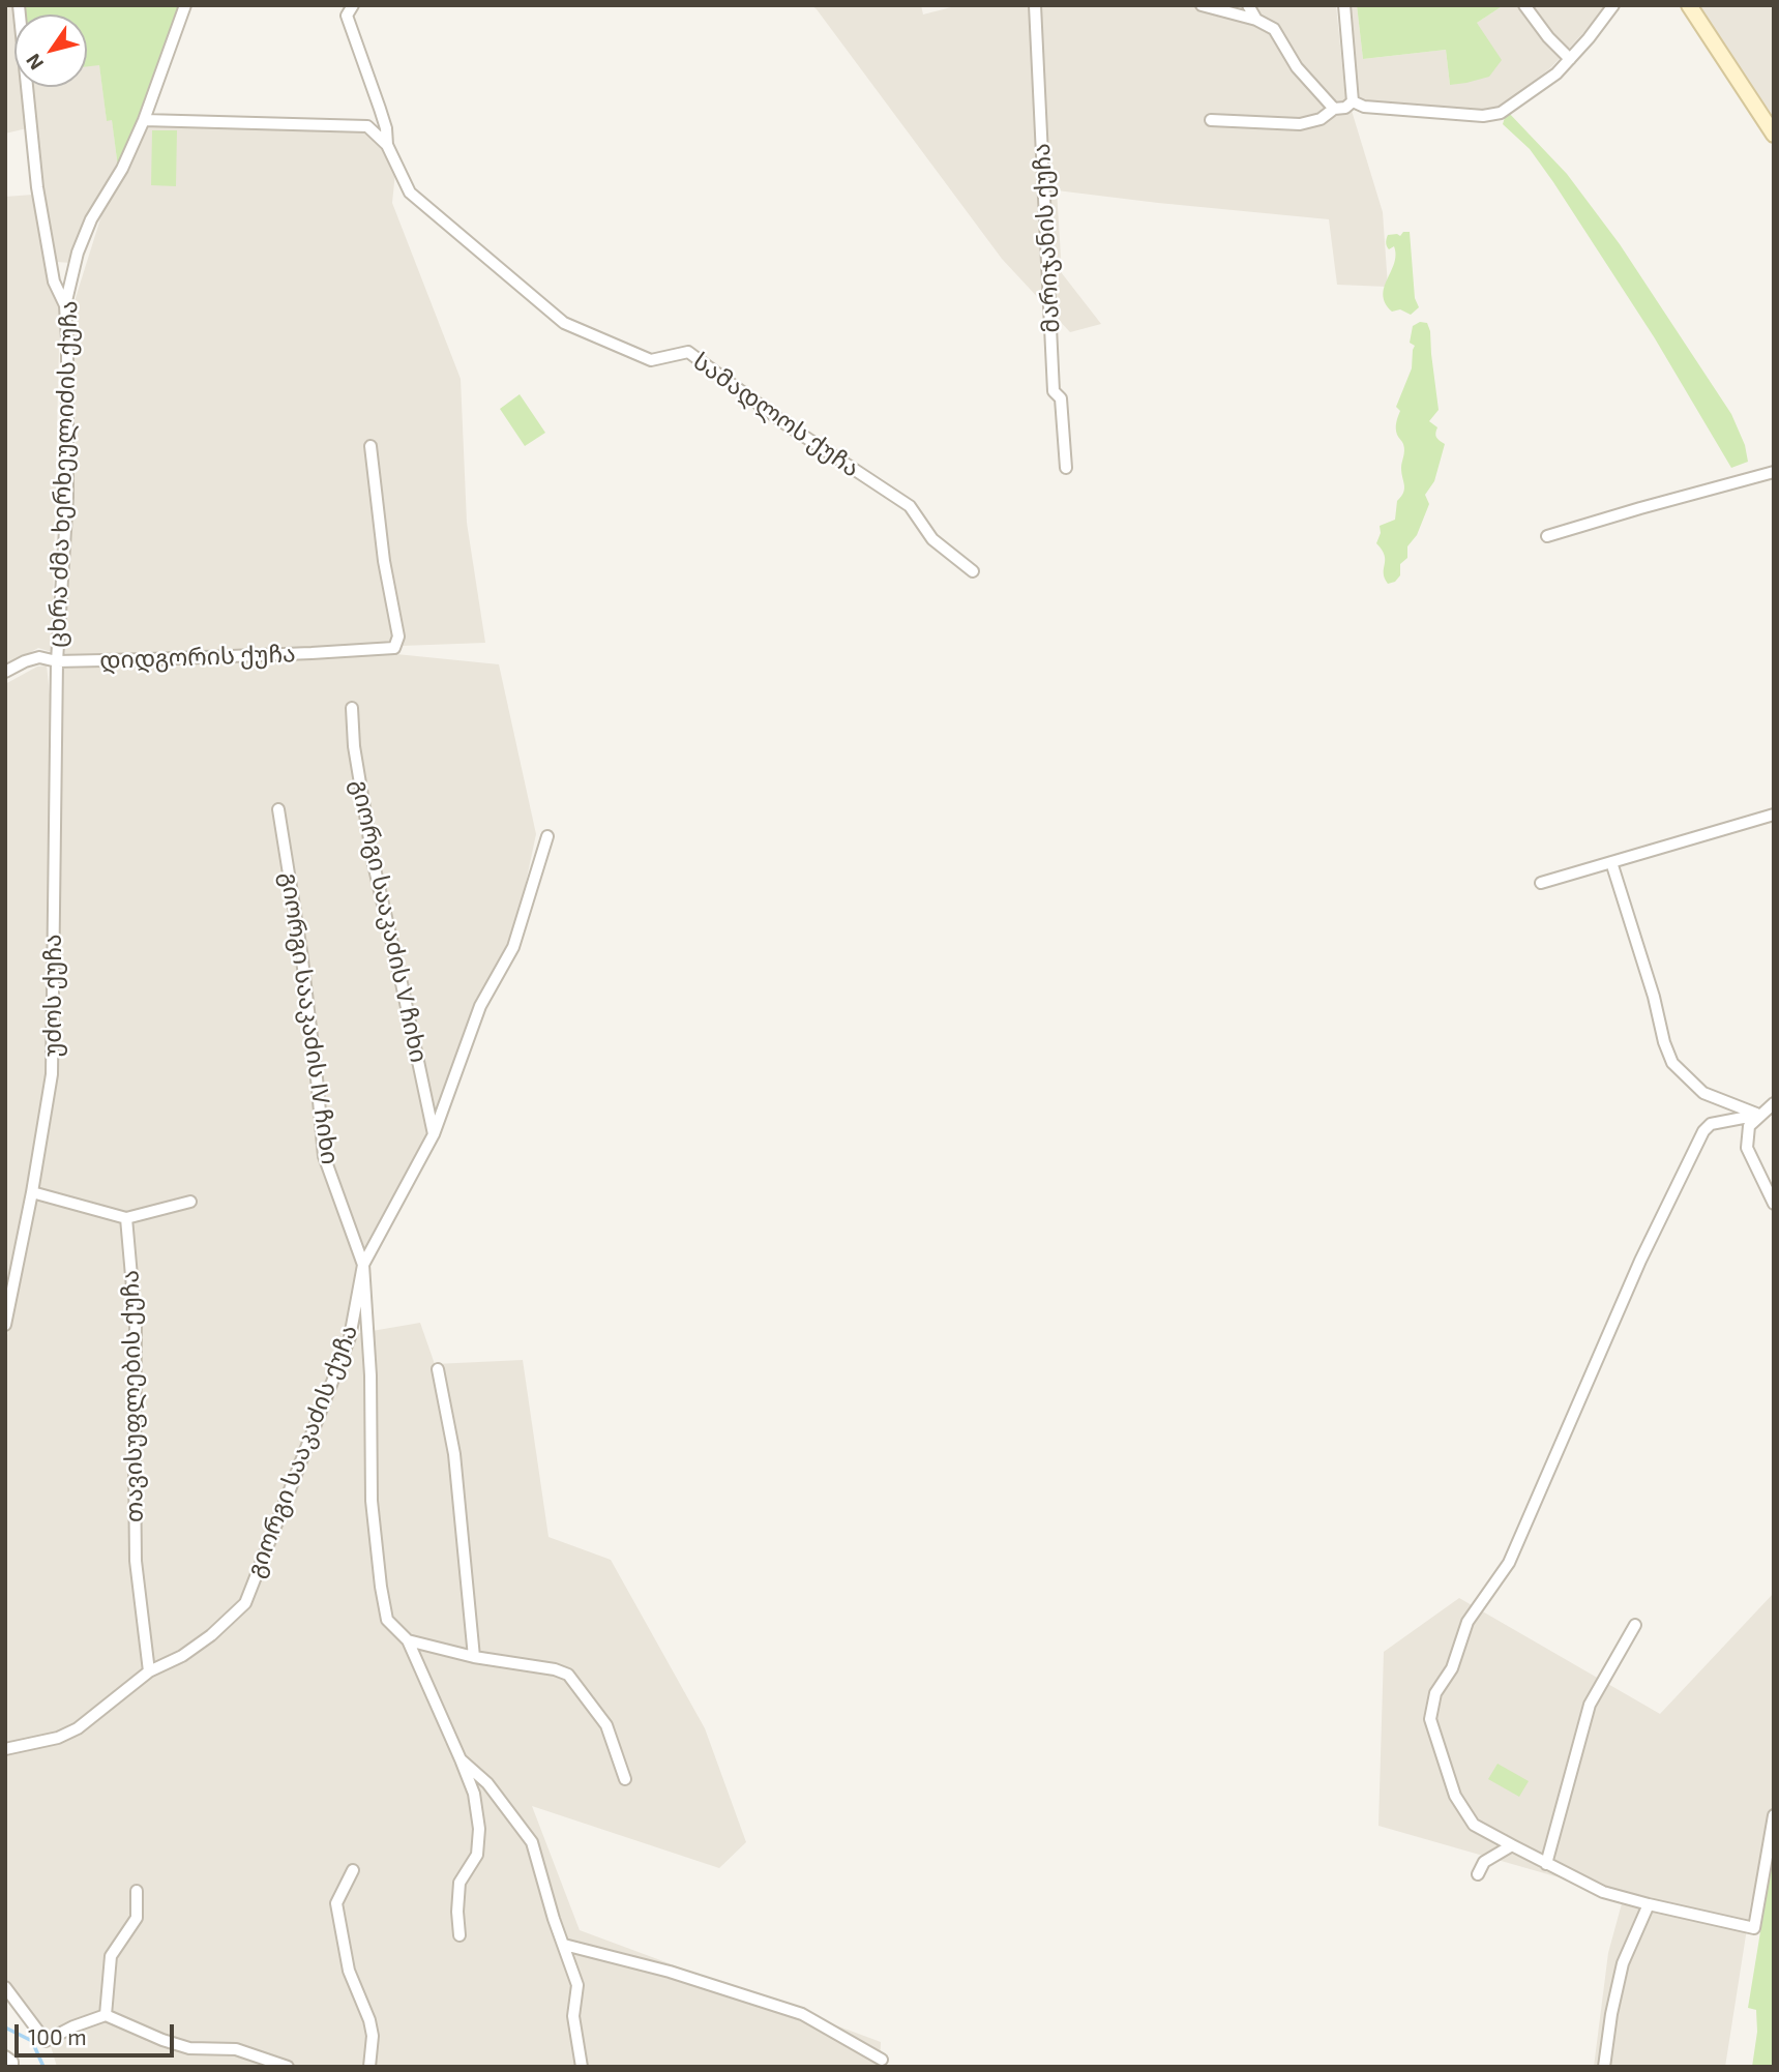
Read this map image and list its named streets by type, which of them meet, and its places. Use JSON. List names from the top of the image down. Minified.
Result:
{"streets":{"street":["მარიჯანის ქუჩა","სამადლოს ქუჩა","ცხრა ძმა ხერხეულიძის ქუჩა","დიდგორის ქუჩა","გიორგი სააკაძის V ჩიხი","უძოს ქუჩა","გიორგი სააკაძის IV ჩიხი","თავისუფლების ქუჩა","გიორგი სააკაძის ქუჩა"]},"crossings":[["ცხრა ძმა ხერხეულიძის ქუჩა","დიდგორის ქუჩა"],["ცხრა ძმა ხერხეულიძის ქუჩა","უძოს ქუჩა"],["დიდგორის ქუჩა","უძოს ქუჩა"],["გიორგი სააკაძის V ჩიხი","გიორგი სააკაძის ქუჩა"],["გიორგი სააკაძის IV ჩიხი","გიორგი სააკაძის ქუჩა"],["თავისუფლების ქუჩა","გიორგი სააკაძის ქუჩა"]],"scale_bar":"100 m","north":"bottom left"}
